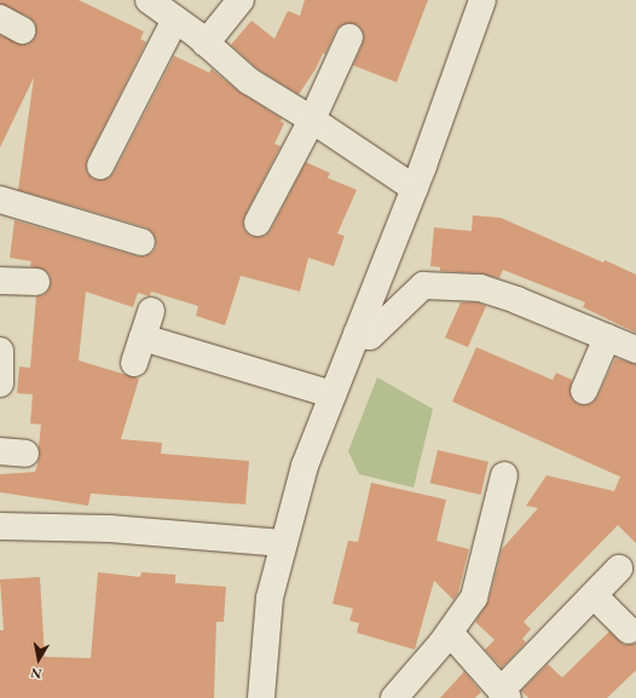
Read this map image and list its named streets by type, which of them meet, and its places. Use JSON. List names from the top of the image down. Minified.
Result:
{"north":"bottom"}
